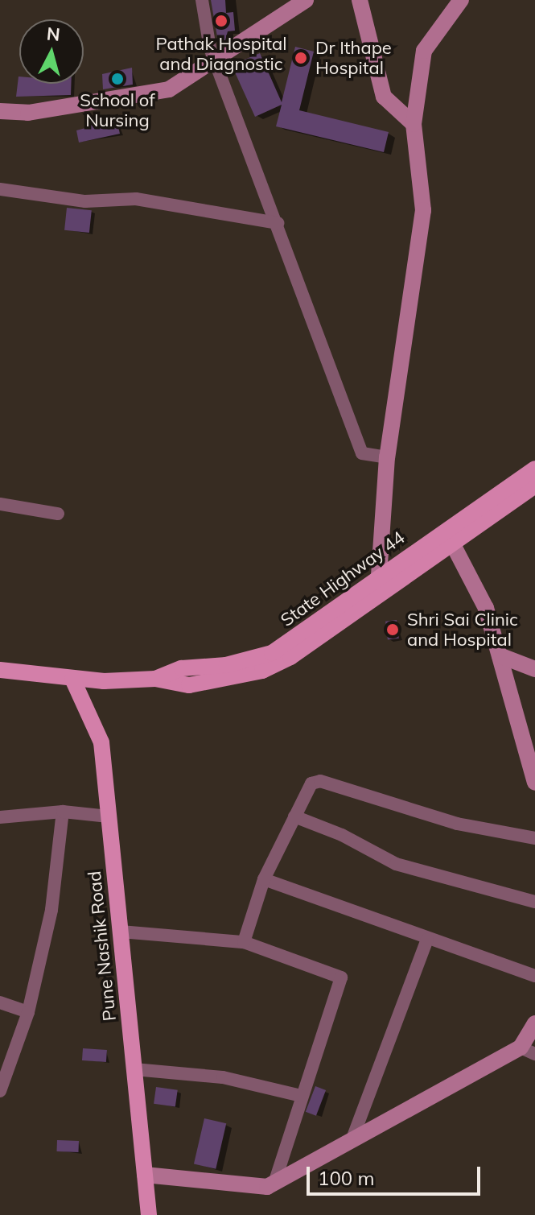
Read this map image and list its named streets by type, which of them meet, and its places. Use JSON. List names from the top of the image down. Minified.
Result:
{"streets":{"main road":["State Highway 44","Pune Nashik Road"]},"crossings":[["State Highway 44","Pune Nashik Road"]],"places":["Pathak Hospital and Diagnostic","Dr Ithape Hospital","School of Nursing","Shri Sai Clinic and Hospital"],"scale_bar":"100 m","north":"top"}
